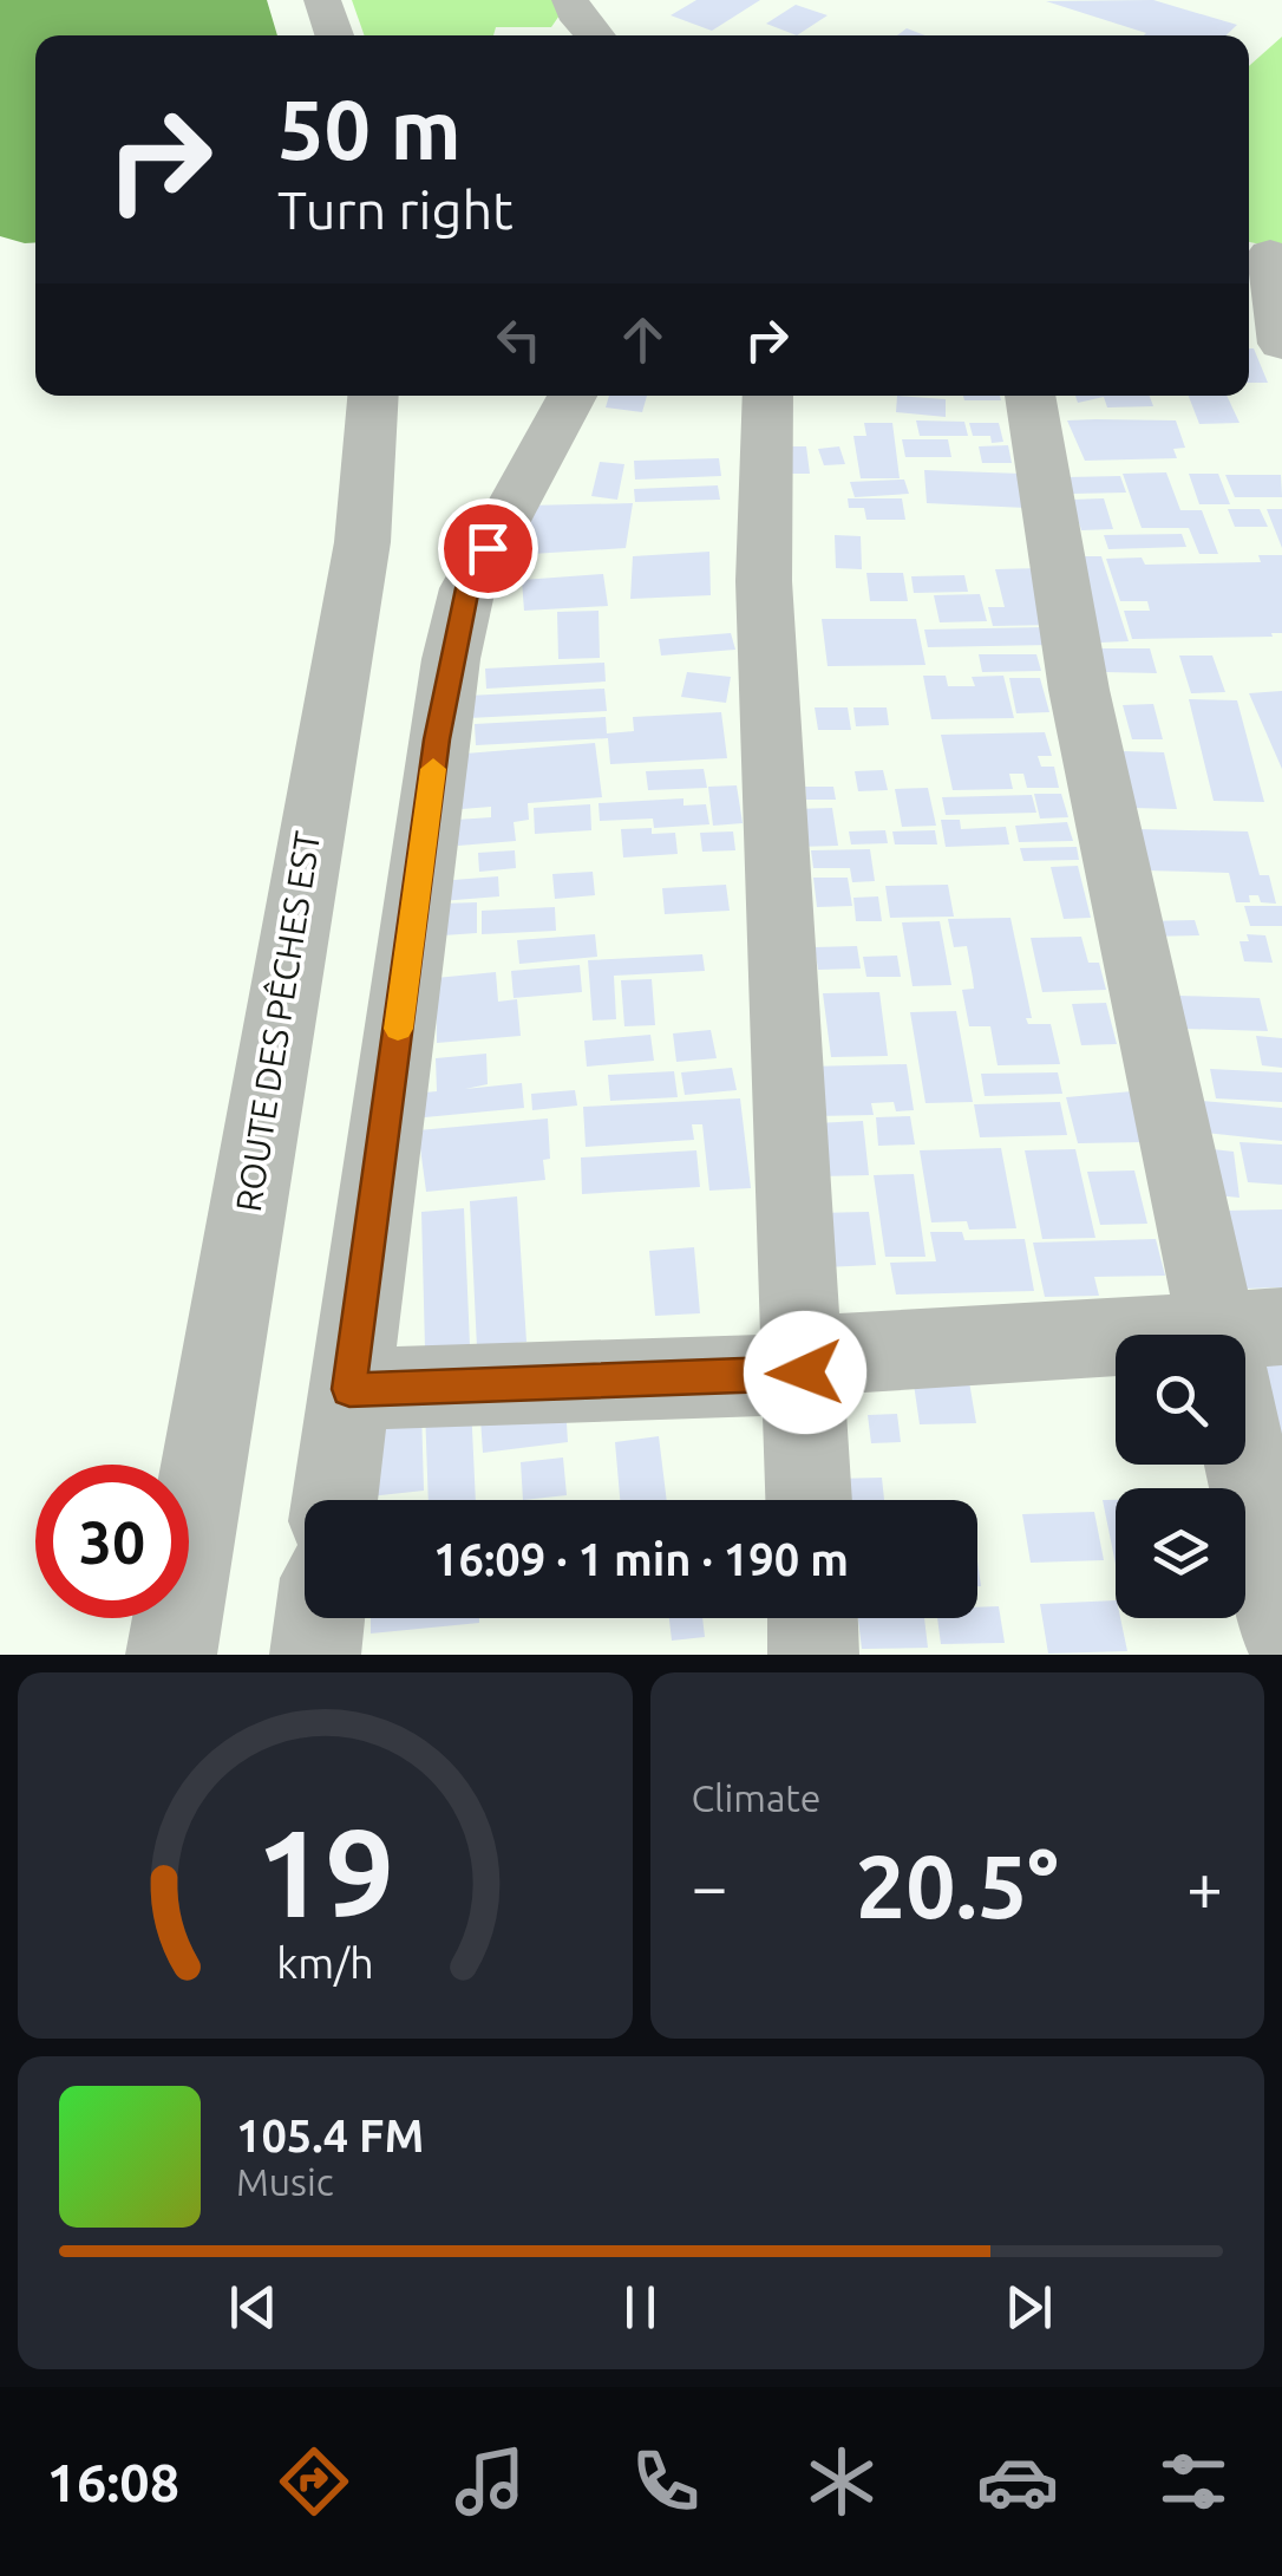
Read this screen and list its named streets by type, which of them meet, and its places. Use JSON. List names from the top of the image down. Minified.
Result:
{"streets":{"street":["ROUTE DES PÊCHES EST"]},"page":{"turn":["50 m","Turn right"],"limit":"30","trip":"16:09 · 1 min · 190 m","tile":"Climate","heat":["−","20.5°","+"],"song":["105.4 FM","Music"],"tabs":"16:08","gauge":["19","km/h"]}}
